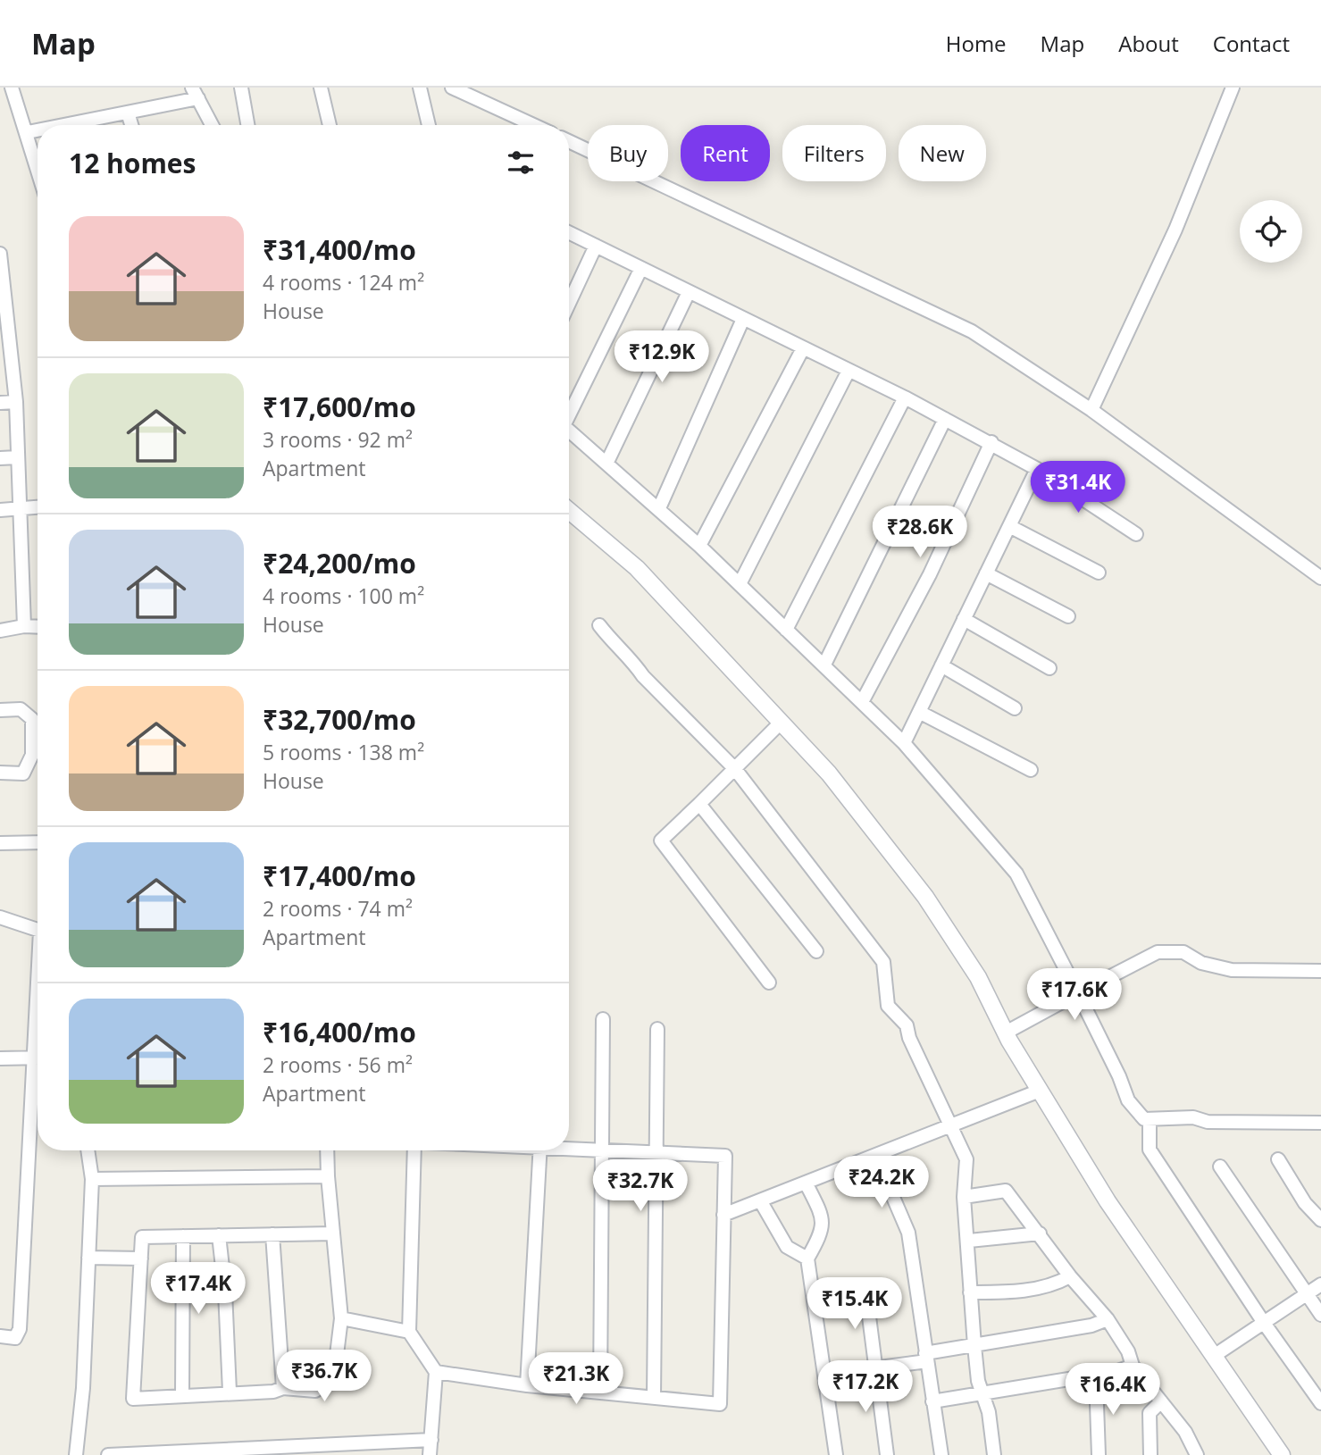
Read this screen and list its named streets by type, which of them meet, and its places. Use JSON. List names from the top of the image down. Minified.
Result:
{"page":{"header":"Map","nav":["Home","Map","About","Contact"],"chip":["Buy","Rent","Filters","New"],"heading":"12 homes","list":[{"name":"₹31,400/mo","note":"4 rooms · 124 m² · House"},{"name":"₹17,600/mo","note":"3 rooms · 92 m² · Apartment"},{"name":"₹24,200/mo","note":"4 rooms · 100 m² · House"},{"name":"₹32,700/mo","note":"5 rooms · 138 m² · House"},{"name":"₹17,400/mo","note":"2 rooms · 74 m² · Apartment"},{"name":"₹16,400/mo","note":"2 rooms · 56 m² · Apartment"}],"price":["₹12.9K","₹31.4K","₹28.6K","₹17.6K","₹24.2K","₹32.7K","₹17.4K","₹15.4K","₹36.7K","₹21.3K","₹17.2K","₹16.4K"]}}
